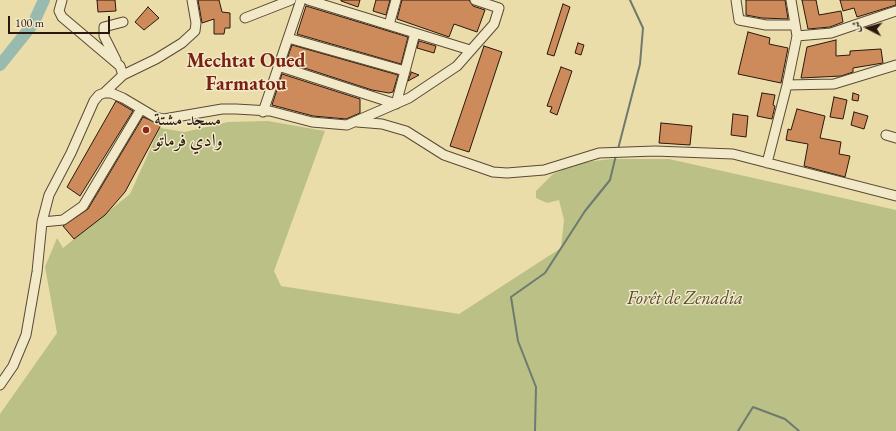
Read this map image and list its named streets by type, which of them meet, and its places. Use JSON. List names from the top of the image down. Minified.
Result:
{"districts":["Mechtat Oued Farmatou"],"parks":["Forêt de Zenadia"],"places":["مسجد مشتة وادي فرماتو"],"scale_bar":"100 m","north":"left"}
